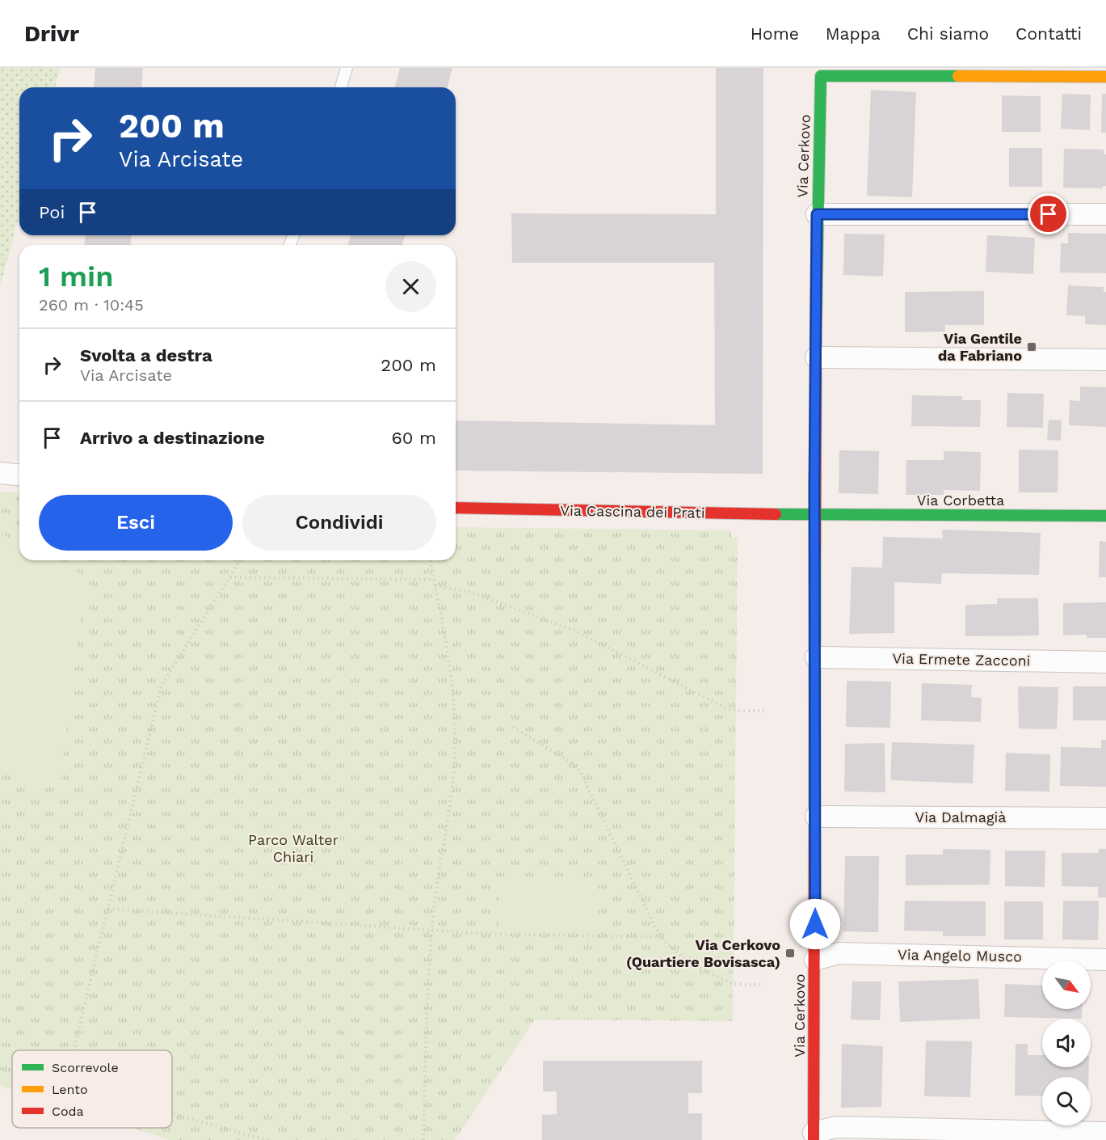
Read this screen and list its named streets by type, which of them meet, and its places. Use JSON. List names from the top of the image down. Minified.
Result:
{"streets":{"street":["Via Cerkovo","Via Corbetta","Via Cascina dei Prati","Via Ermete Zacconi","Via Dalmagià","Via Angelo Musco"]},"crossings":[["Via Cerkovo","Via Corbetta"],["Via Cerkovo","Via Cascina dei Prati"],["Via Cerkovo","Via Ermete Zacconi"],["Via Cerkovo","Via Dalmagià"],["Via Cerkovo","Via Angelo Musco"],["Via Corbetta","Via Cascina dei Prati"]],"parks":["Parco Walter Chiari"],"places":{"transit":["Via Gentile da Fabriano","Via Cerkovo (Quartiere Bovisasca)"]},"legend":["Scorrevole","Lento","Coda"],"north":"bottom right","page":{"header":"Drivr","nav":["Home","Mappa","Chi siamo","Contatti"],"turn":["200 m","Via Arcisate"],"then":"Poi","heading":["1 min","260 m · 10:45"],"list":[{"name":"Svolta a destra","note":"Via Arcisate","value":"200 m"},{"name":"Arrivo a destinazione","value":"60 m"}],"buttons":["Esci","Condividi"]}}
